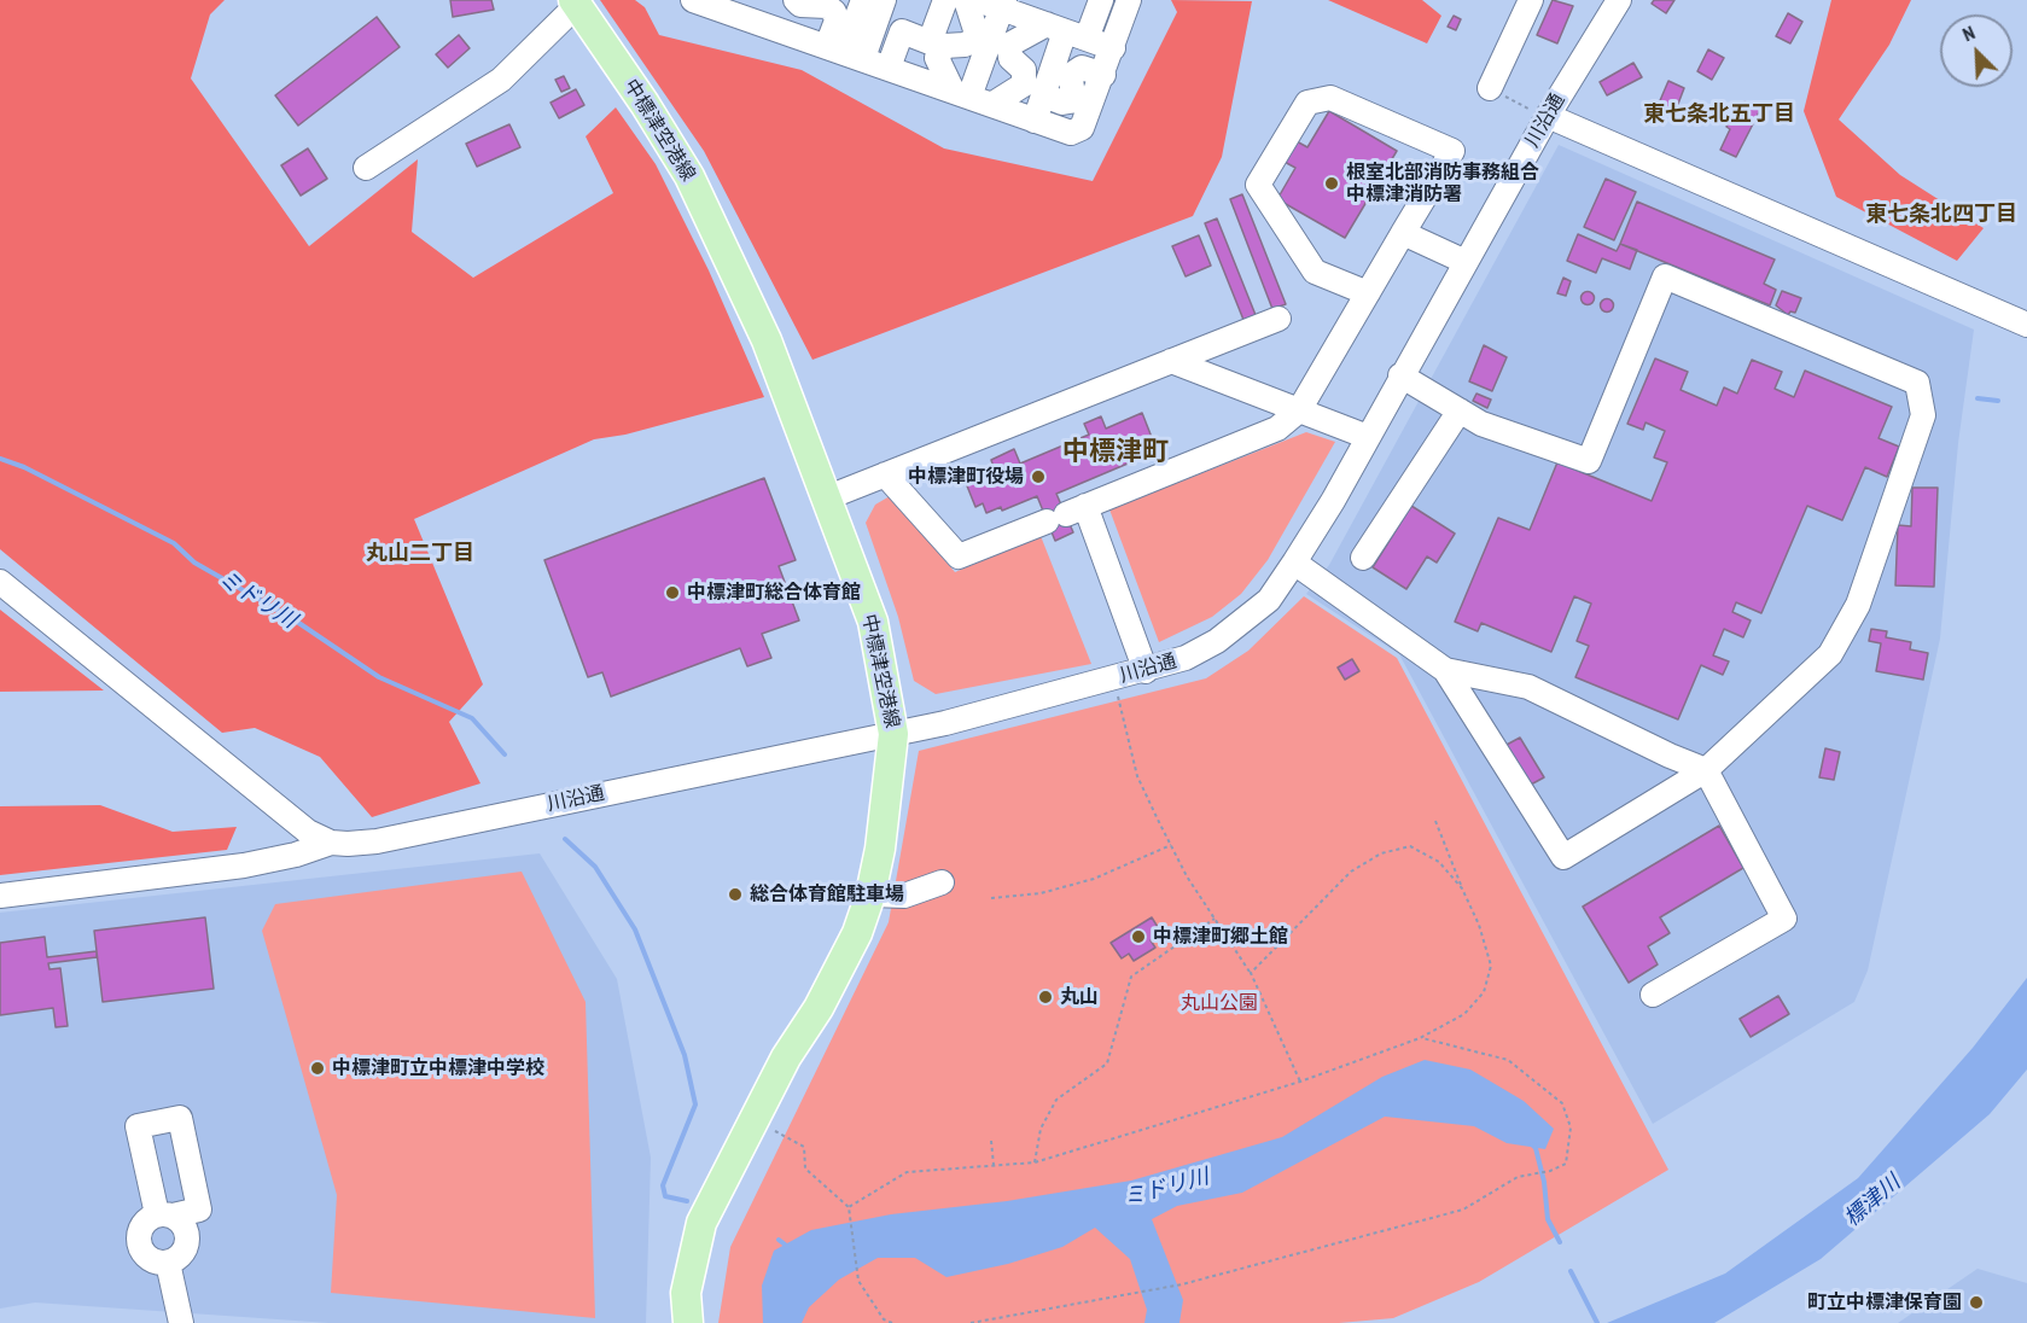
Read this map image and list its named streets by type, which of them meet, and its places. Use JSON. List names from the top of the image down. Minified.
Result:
{"streets":{"main road":["中標津空港線"],"street":["川沿通"]},"crossings":[["川沿通","中標津空港線"]],"districts":["東七条北五丁目","東七条北四丁目","中標津町","丸山二丁目"],"water":["ミドリ川","標津川"],"parks":["丸山公園"],"places":["根室北部消防事務組合 中標津消防署","中標津町役場","中標津町総合体育館","総合体育館駐車場","中標津町郷土館","丸山","中標津町立中標津中学校","町立中標津保育園"],"north":"top left"}
